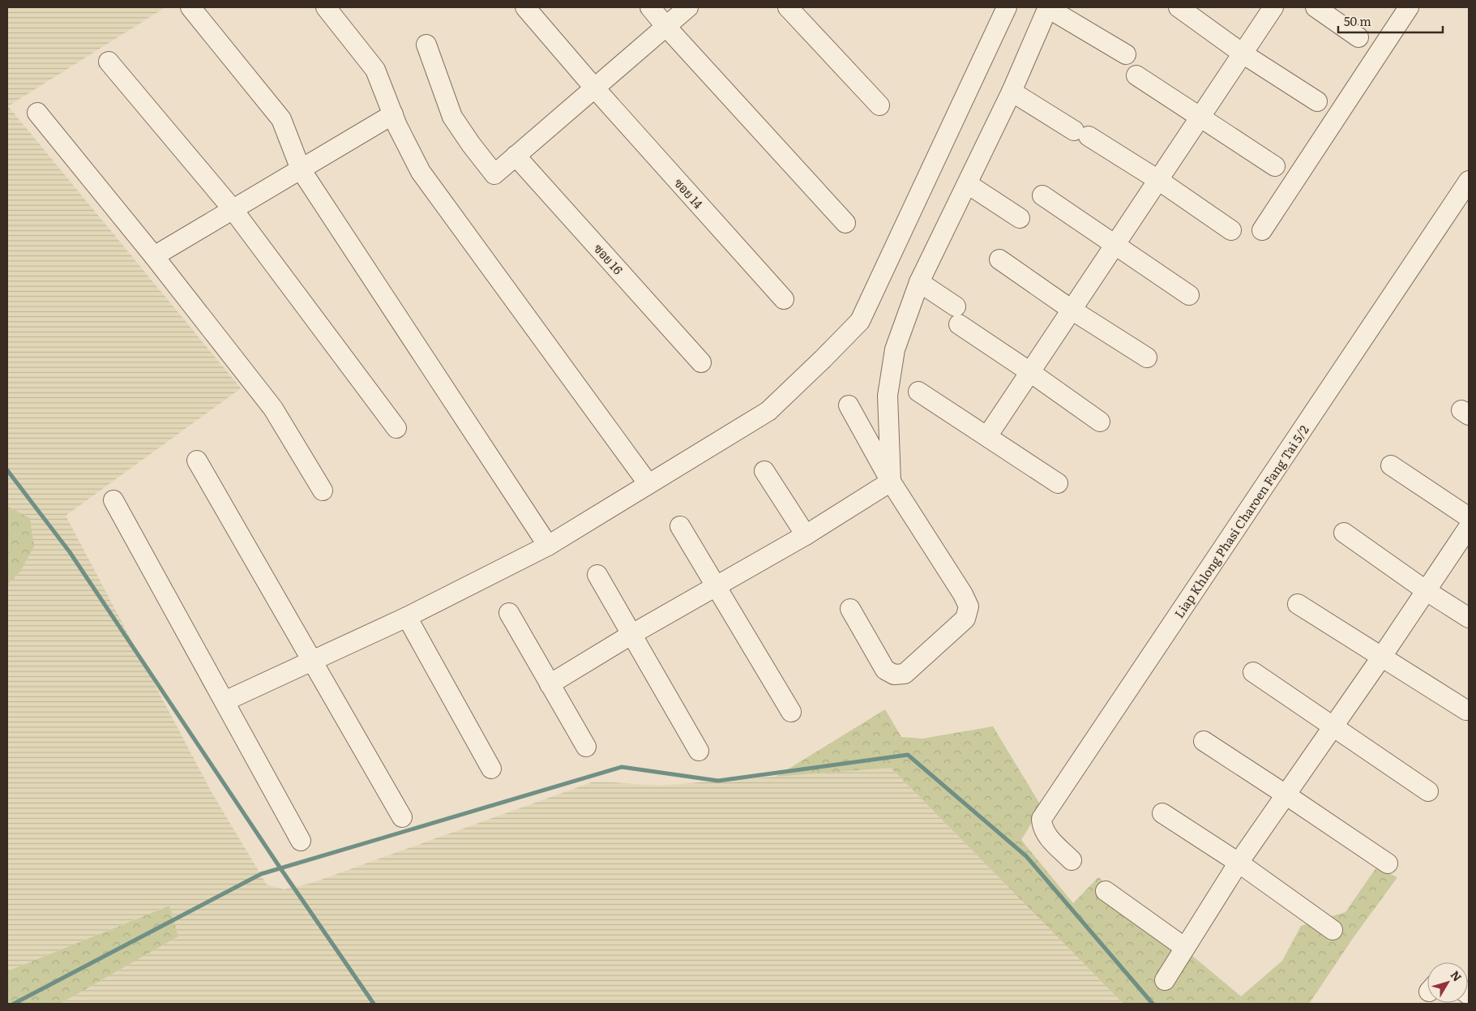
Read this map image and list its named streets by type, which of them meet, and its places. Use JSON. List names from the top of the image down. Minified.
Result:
{"streets":{"street":["ซอย 14","ซอย 16","Liap Khlong Phasi Charoen Fang Tai 5/2"]},"scale_bar":"50 m","north":"top right"}
